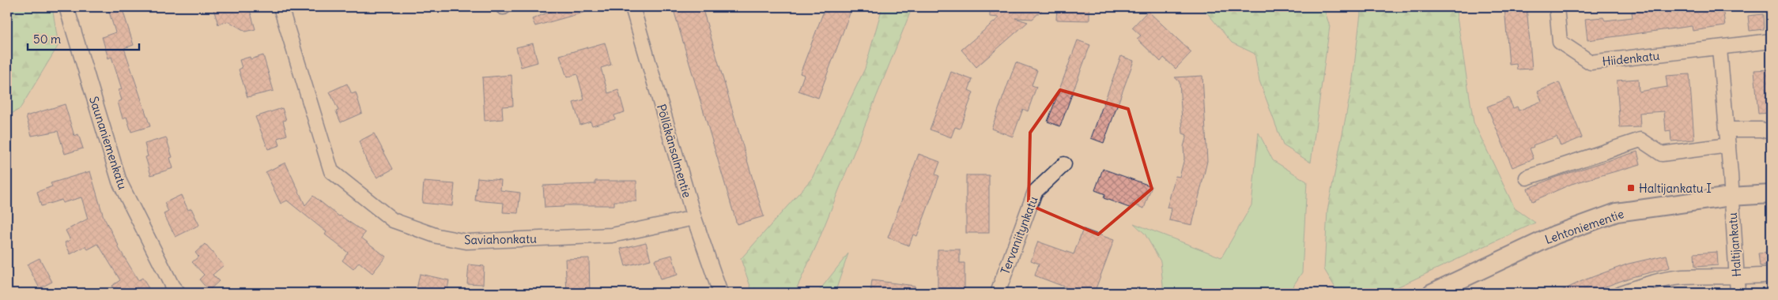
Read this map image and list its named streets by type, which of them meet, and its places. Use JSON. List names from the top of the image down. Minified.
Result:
{"streets":{"main road":["Lehtoniementie"],"street":["Hiidenkatu","Saunaniemenkatu","Pölläkänsalmentie","Tervaniitynkatu","Saviahonkatu","Haltijankatu"]},"crossings":[["Pölläkänsalmentie","Saviahonkatu"],["Lehtoniementie","Haltijankatu"]],"places":{"transit":["Haltijankatu I"]},"scale_bar":"50 m"}
